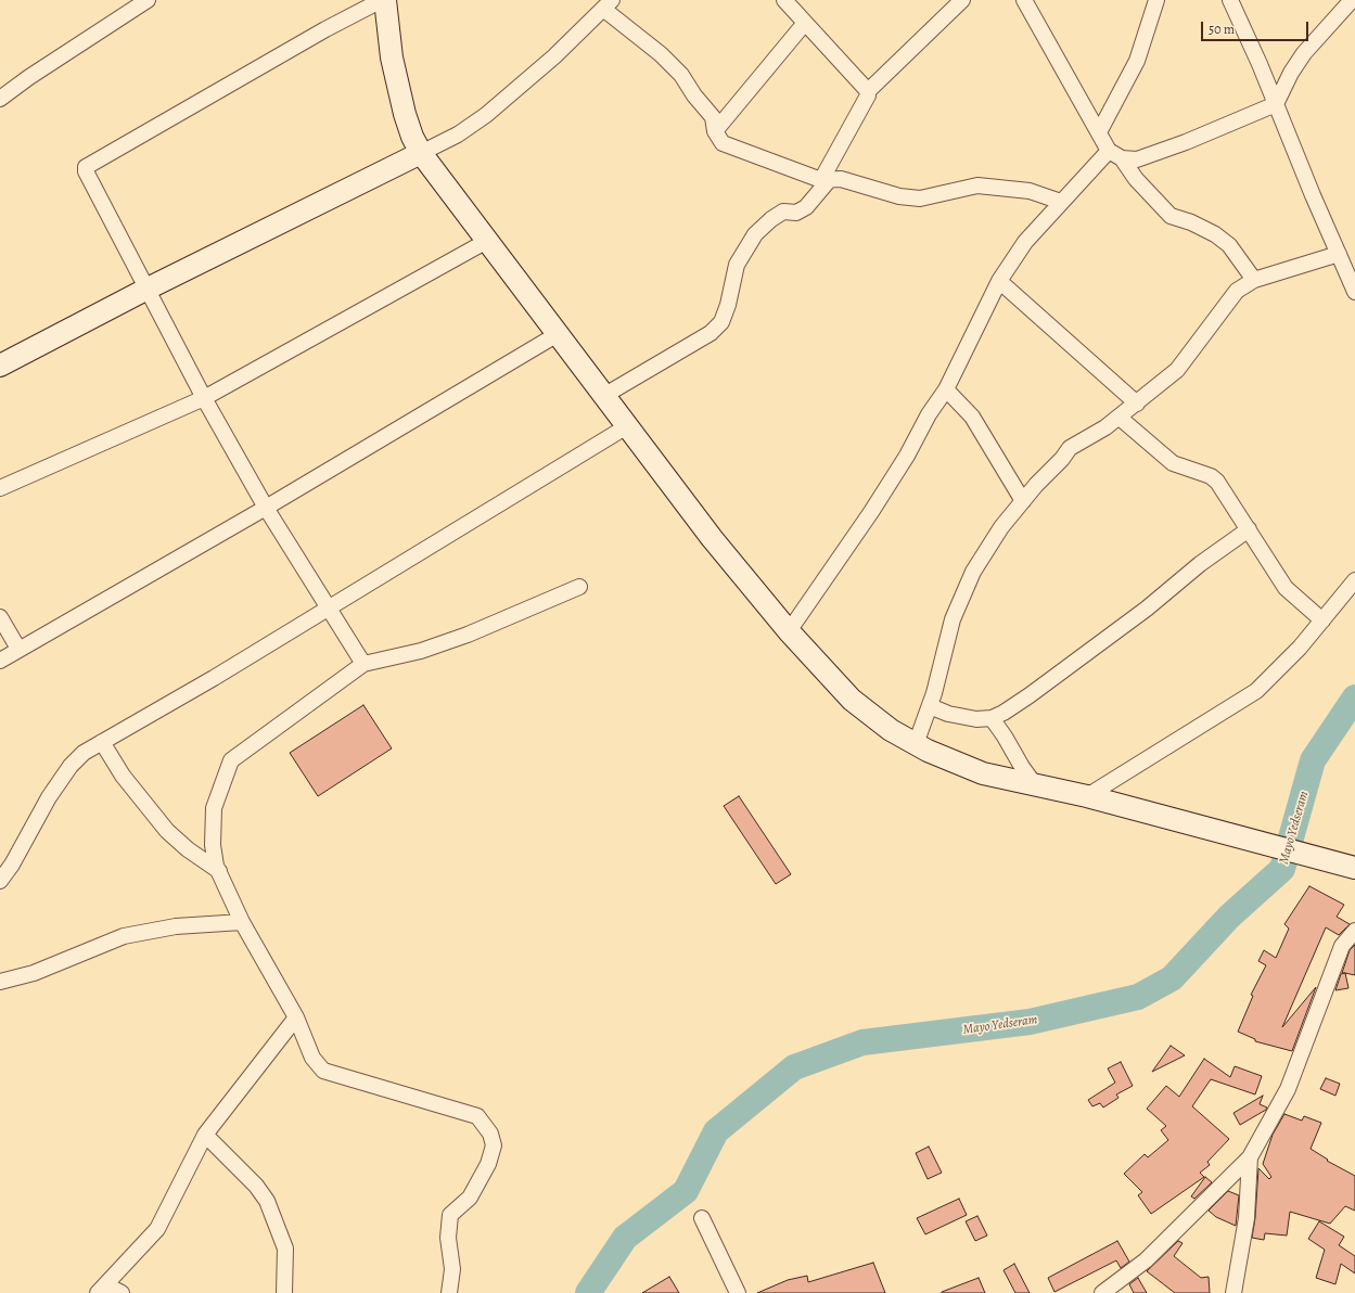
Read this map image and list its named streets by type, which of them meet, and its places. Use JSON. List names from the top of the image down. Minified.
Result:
{"water":["Mayo Yedseram"],"scale_bar":"50 m"}
